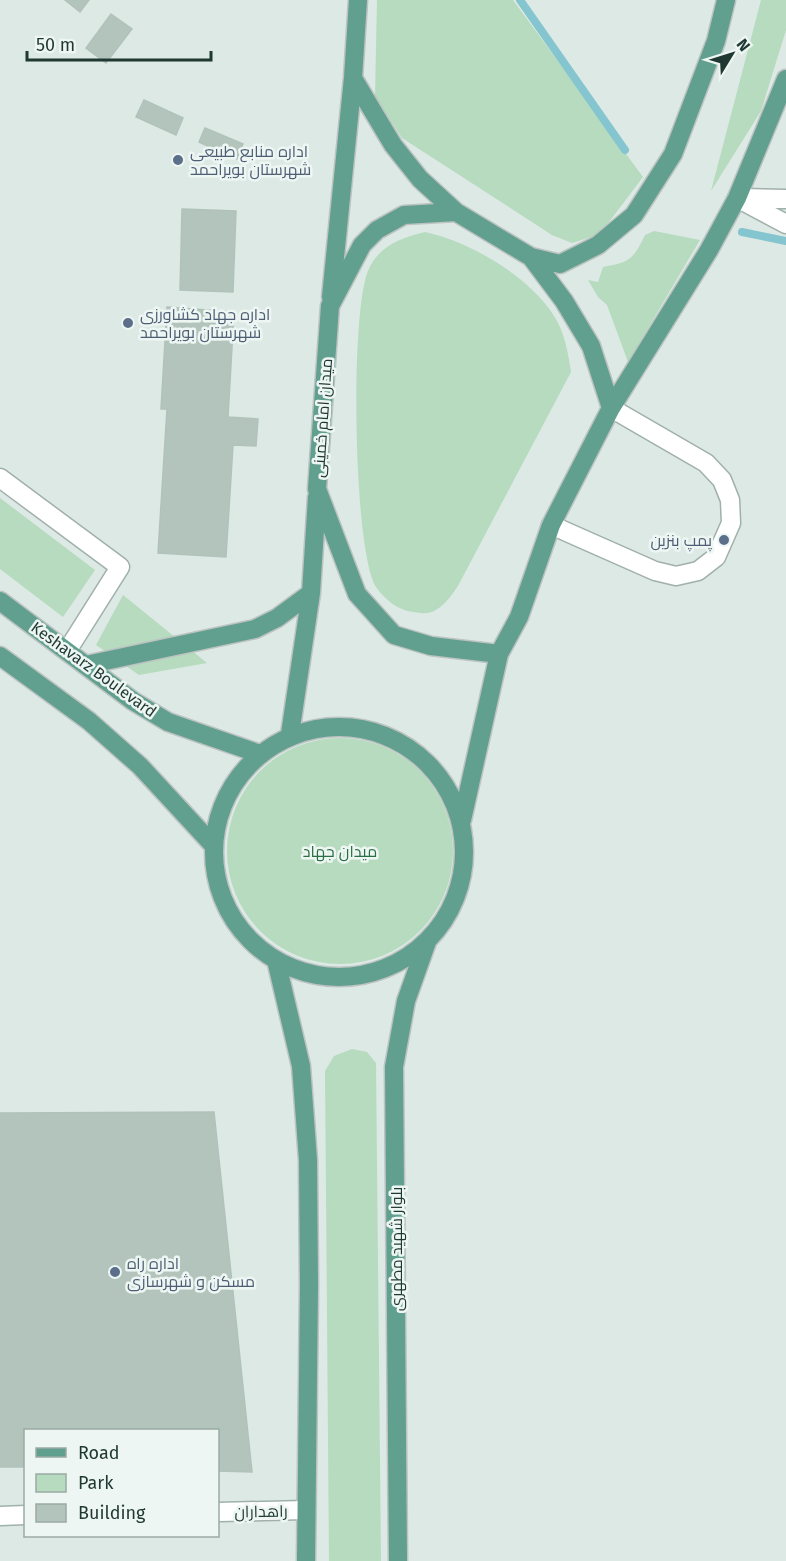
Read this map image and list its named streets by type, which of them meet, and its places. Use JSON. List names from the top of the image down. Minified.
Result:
{"streets":{"main road":["میدان امام خمینی","Keshavarz Boulevard","بلوار شهید مطهری"],"street":["راهداران"]},"parks":["میدان جهاد"],"places":["اداره منابع طبیعی شهرستان بویراحمد","اداره جهاد کشاورزی شهرستان بویراحمد","پمپ بنزین","اداره راه مسکن و شهرسازی"],"legend":["Road","Park","Building"],"scale_bar":"50 m","north":"top right"}
